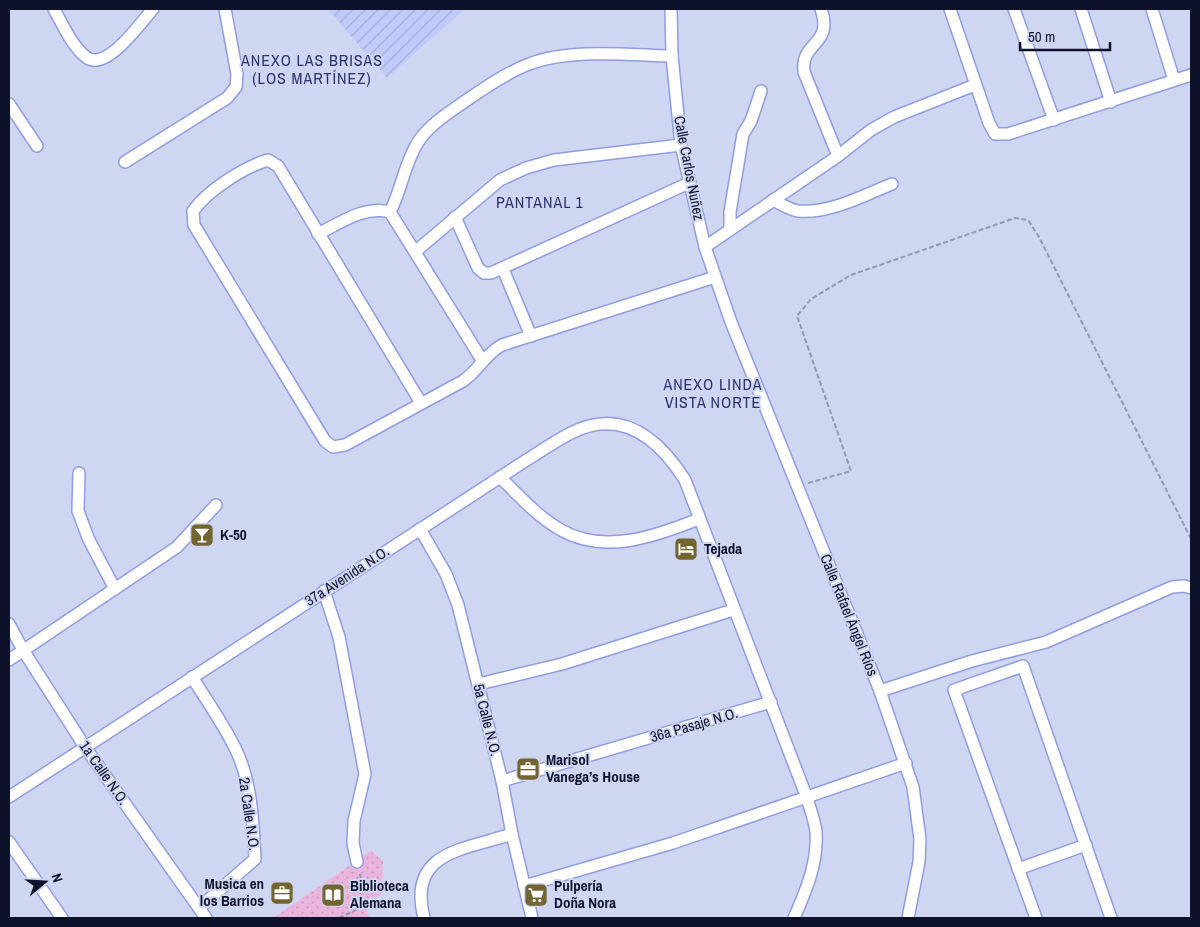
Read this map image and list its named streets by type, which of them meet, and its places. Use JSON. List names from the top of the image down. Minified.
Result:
{"streets":{"street":["Calle Carlos Nuñez","37a Avenida N.O.","Calle Rafael Ángel Ríos","5a Calle N.O.","36a Pasaje N.O.","1a Calle N.O.","2a Calle N.O."]},"crossings":[["Calle Carlos Nuñez","Calle Rafael Ángel Ríos"],["37a Avenida N.O.","5a Calle N.O."],["37a Avenida N.O.","36a Pasaje N.O."],["37a Avenida N.O.","1a Calle N.O."],["37a Avenida N.O.","2a Calle N.O."],["5a Calle N.O.","36a Pasaje N.O."],["1a Calle N.O.","2a Calle N.O."]],"districts":["ANEXO LAS BRISAS (LOS MARTÍNEZ)","PANTANAL 1","ANEXO LINDA VISTA NORTE"],"places":{"bar":["K-50"],"hotel":["Tejada"],"office":["Marisol Vanega’s House","Musica en los Barrios"],"library":["Biblioteca Alemana"],"supermarket":["Pulpería Doña Nora"]},"scale_bar":"50 m","north":"right"}
